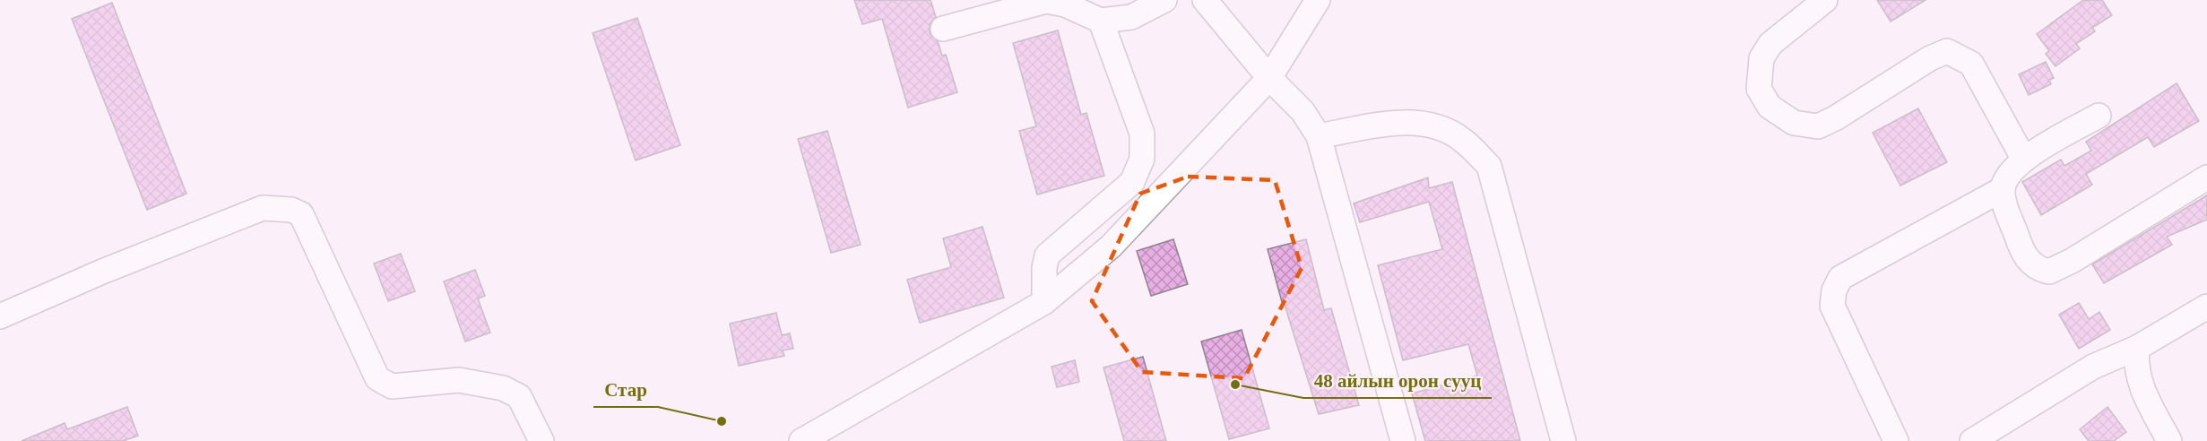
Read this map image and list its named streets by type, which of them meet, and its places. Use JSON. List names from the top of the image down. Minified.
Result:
{"places":["48 айлын орон сууц","Стар"]}
